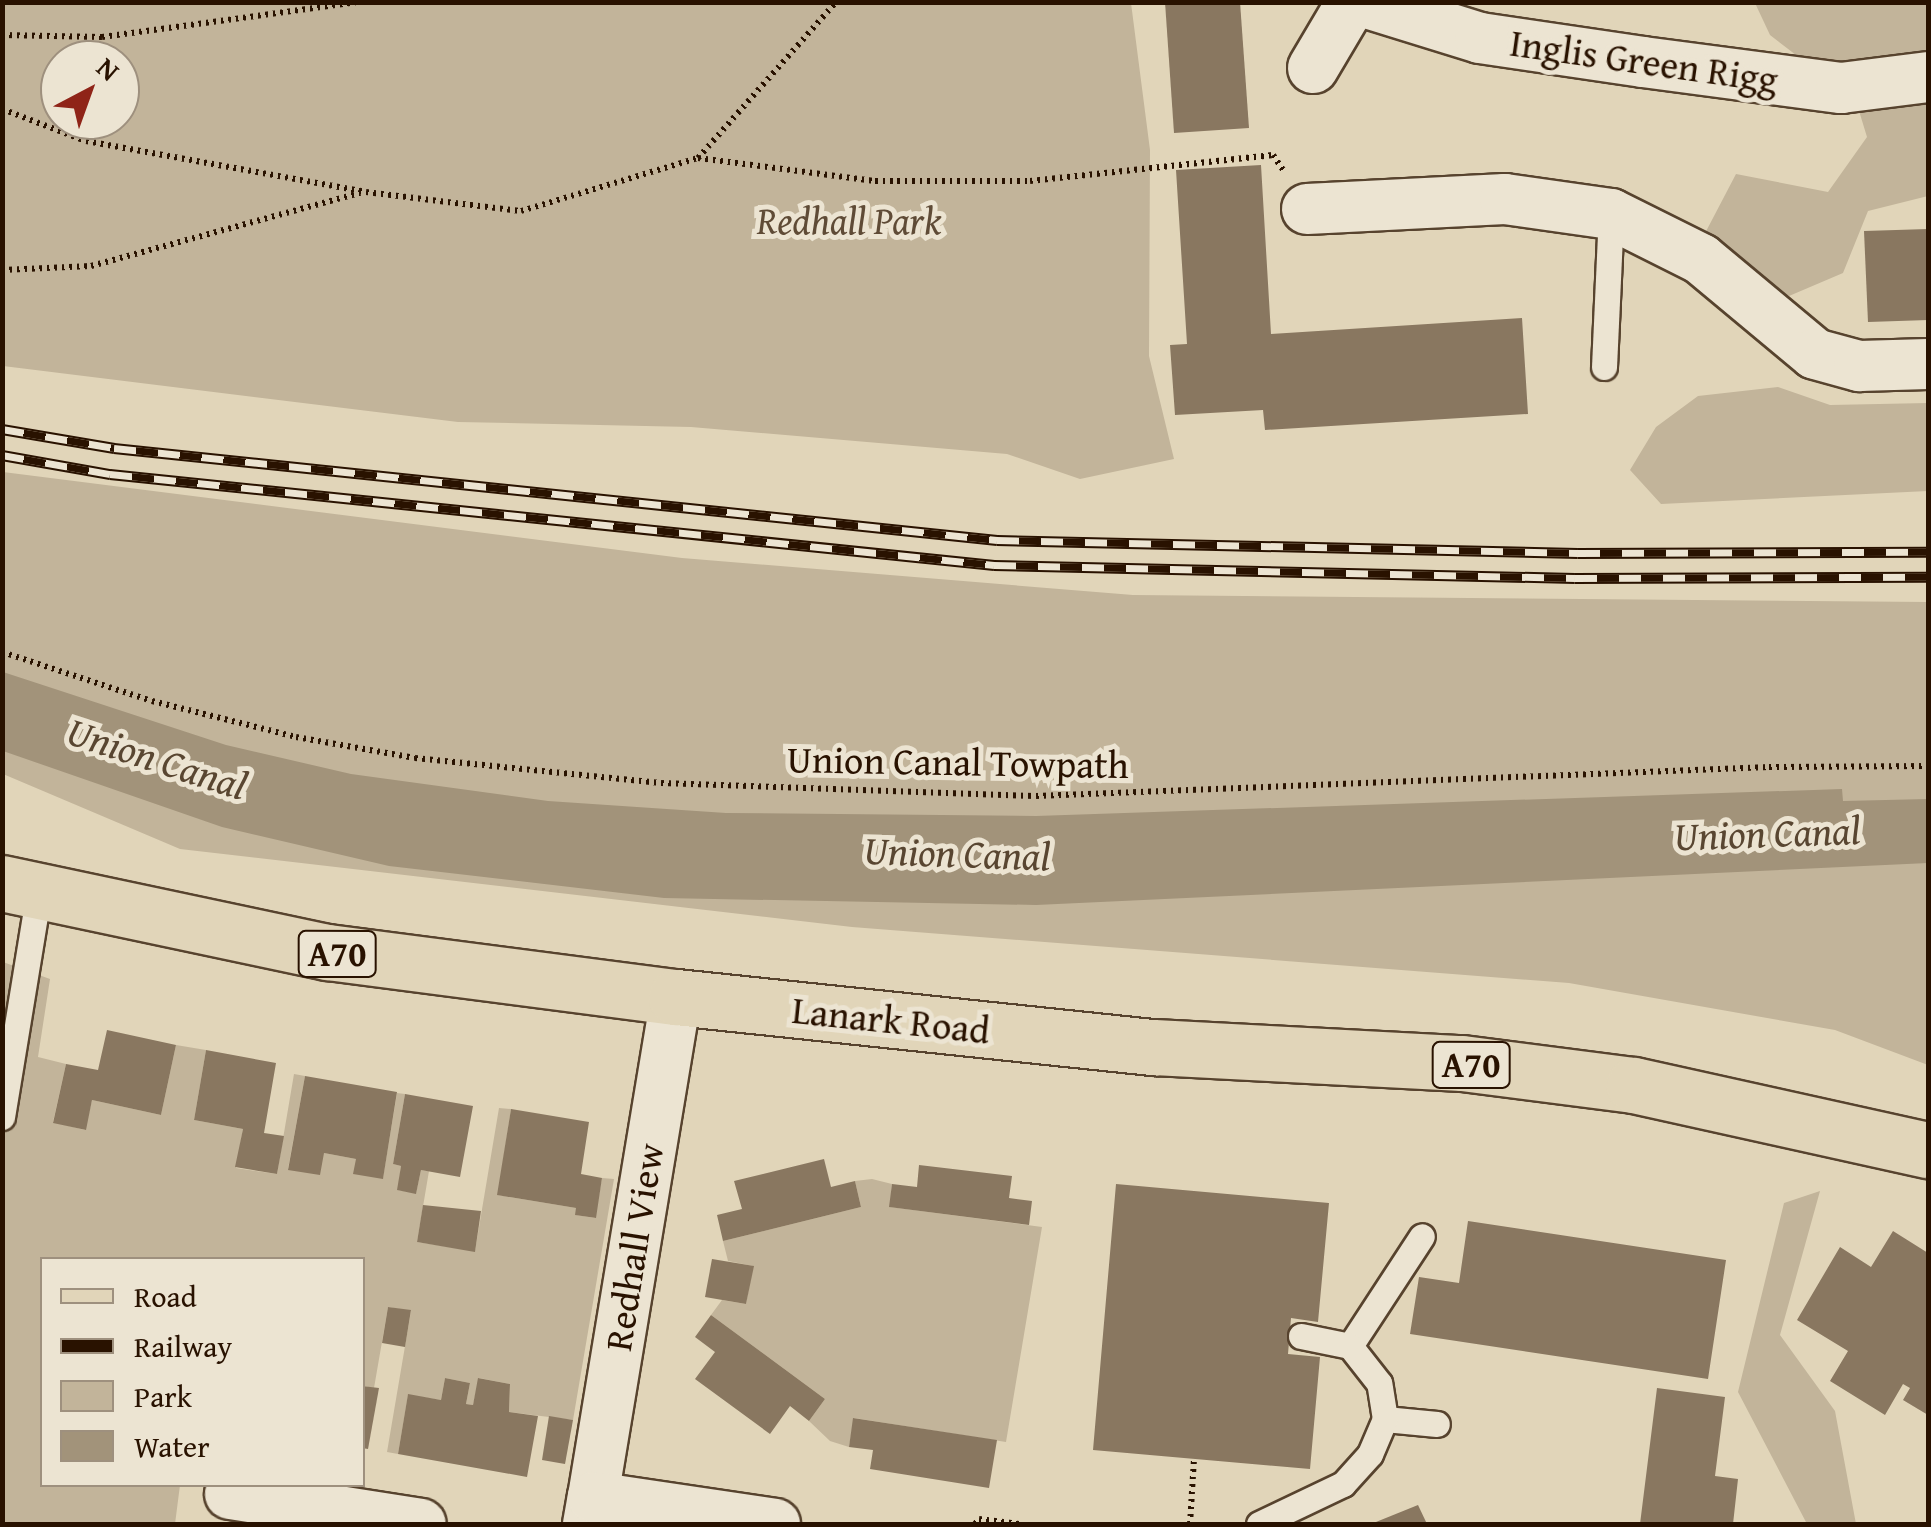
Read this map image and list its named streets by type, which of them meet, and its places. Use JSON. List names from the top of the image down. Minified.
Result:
{"streets":{"main road":["A70","Lanark Road"],"street":["Inglis Green Rigg","Redhall View"],"path":["Union Canal Towpath"]},"crossings":[["Lanark Road","Redhall View"]],"water":["Union Canal"],"parks":["Redhall Park"],"legend":["Road","Railway","Park","Water"],"north":"top right"}
